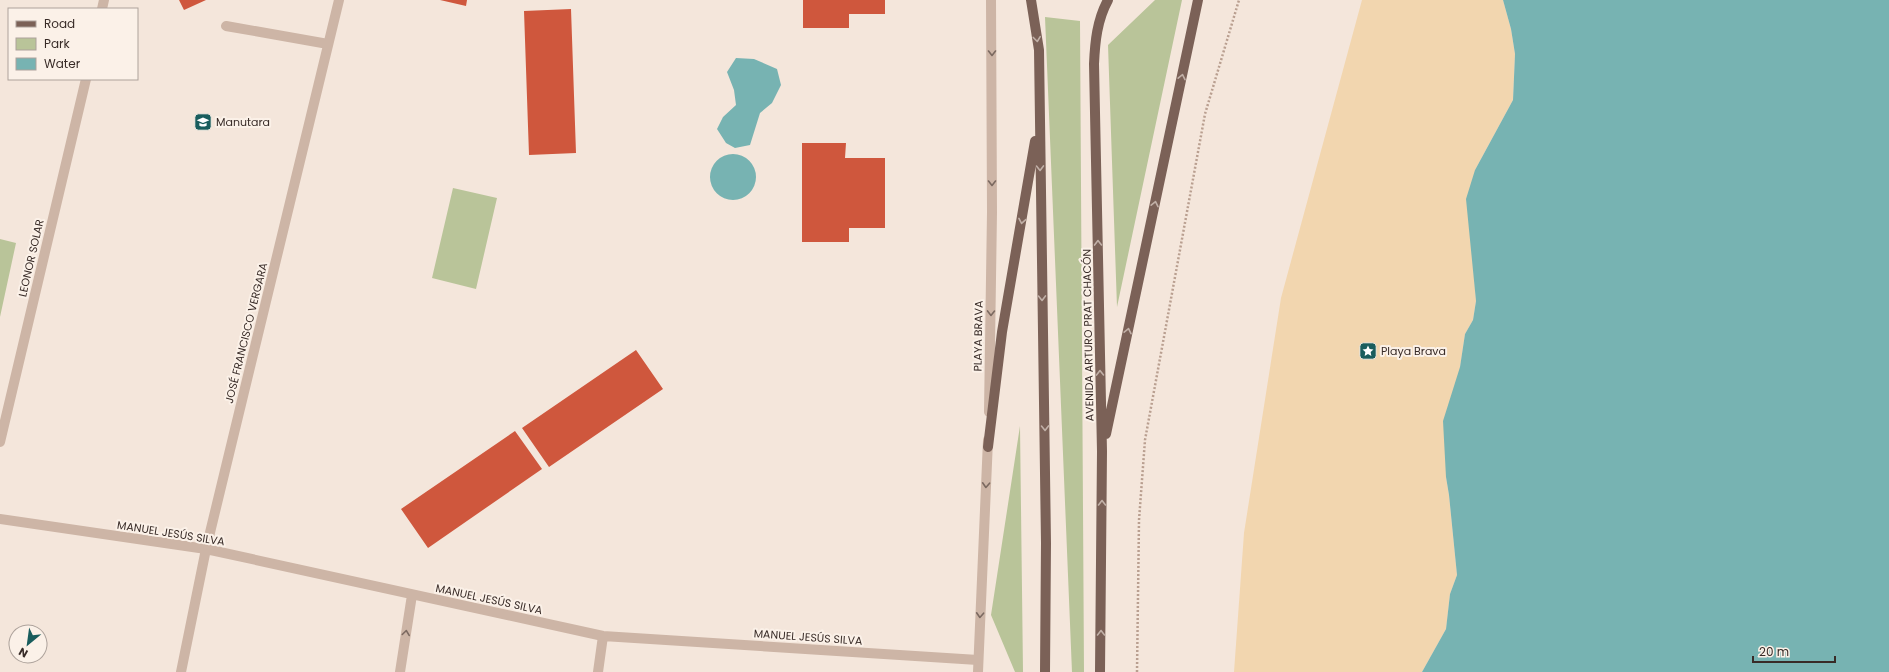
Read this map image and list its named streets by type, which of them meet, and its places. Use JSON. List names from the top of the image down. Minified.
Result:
{"streets":{"main road":["AVENIDA ARTURO PRAT CHACÓN"],"street":["LEONOR SOLAR","JOSÉ FRANCISCO VERGARA","PLAYA BRAVA","MANUEL JESÚS SILVA"]},"crossings":[["JOSÉ FRANCISCO VERGARA","MANUEL JESÚS SILVA"],["PLAYA BRAVA","MANUEL JESÚS SILVA"]],"one_way":["PLAYA BRAVA"],"places":{"school or university":["Manutara"],"place":["Playa Brava"]},"legend":["Road","Park","Water"],"scale_bar":"20 m","north":"bottom left"}
